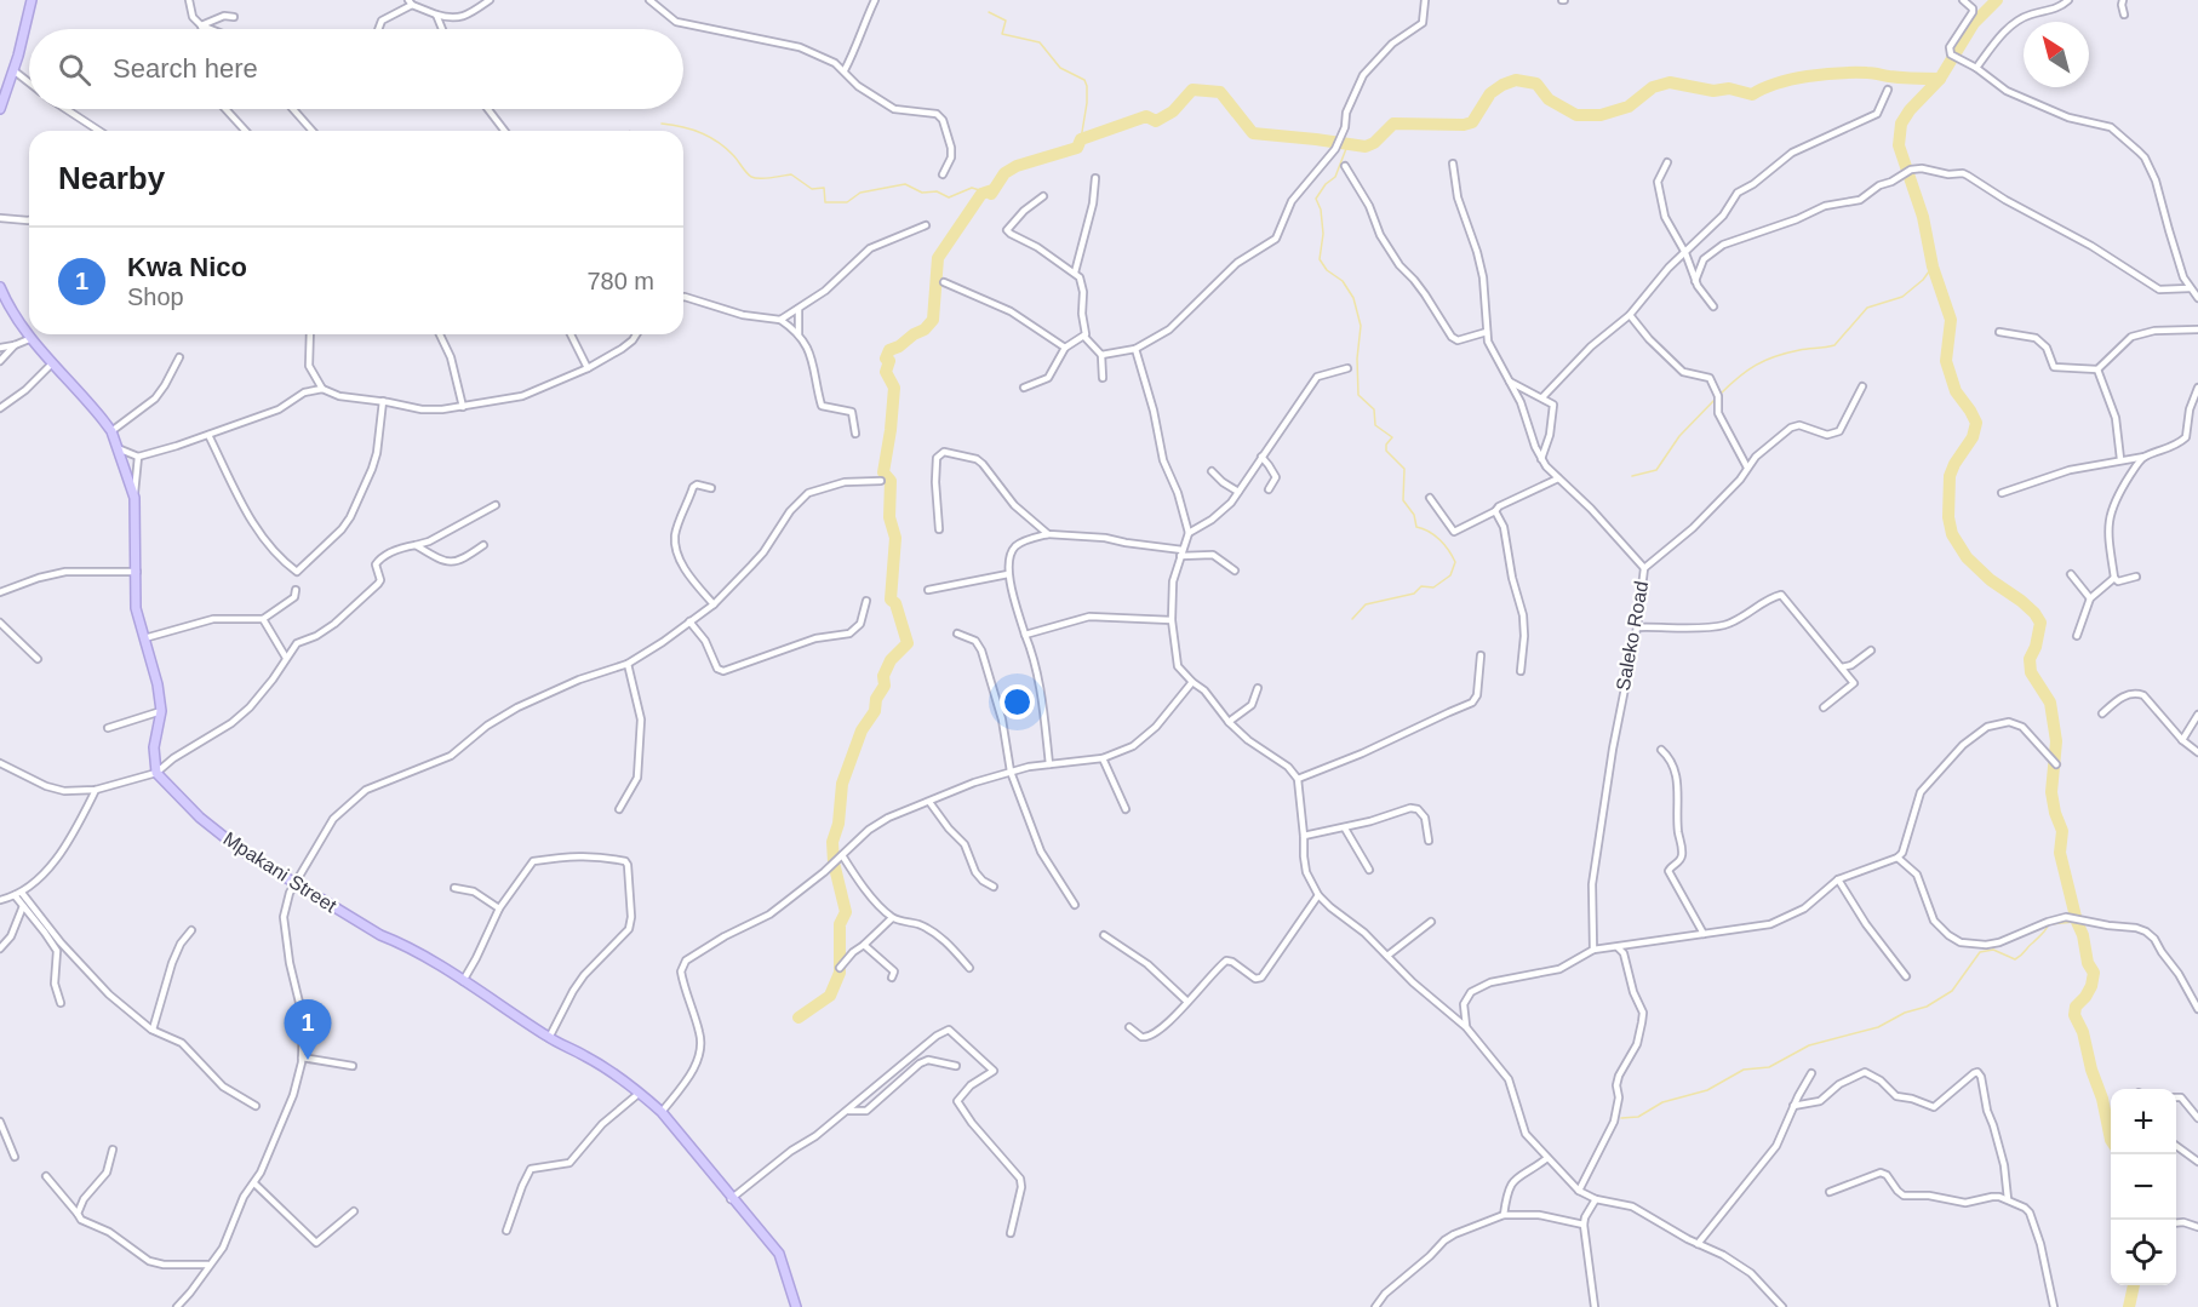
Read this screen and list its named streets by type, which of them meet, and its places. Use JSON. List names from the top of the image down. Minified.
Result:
{"streets":{"street":["Saleko Road","Mpakani Street"]},"north":"top left","page":{"search":"Search here","heading":"Nearby","list":[{"mark":"1","name":"Kwa Nico","note":"Shop","value":"780 m"}],"pins":"1","map_buttons":["+","−"]}}
